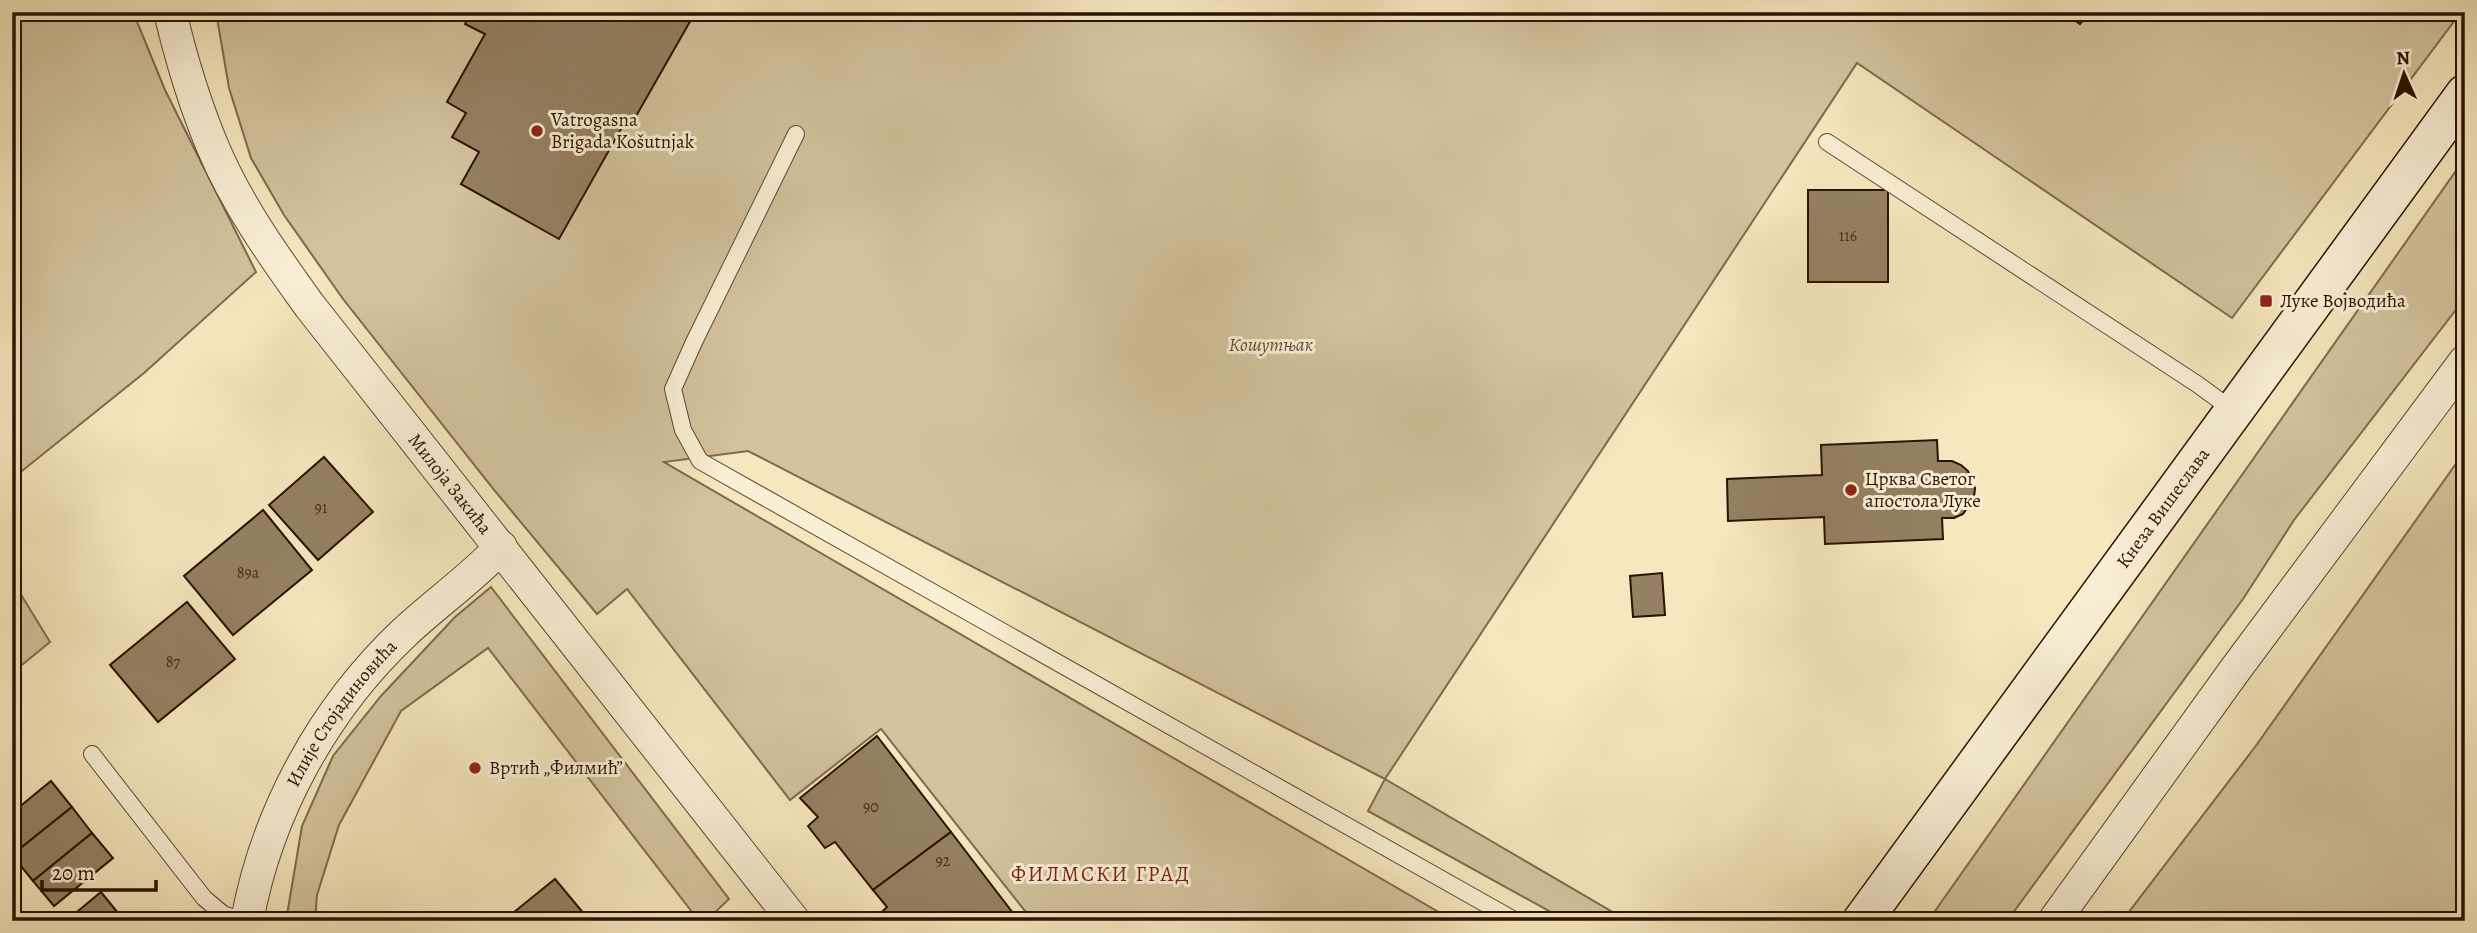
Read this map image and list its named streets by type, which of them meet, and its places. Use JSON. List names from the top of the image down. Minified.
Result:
{"streets":{"main road":["Кнеза Вишеслава"],"street":["Милоја Закића","Илије Стојадиновића"]},"crossings":[["Милоја Закића","Илије Стојадиновића"]],"districts":["ФИЛМСКИ ГРАД"],"parks":["Кошутњак"],"places":{"other":["Vatrogasna Brigada Košutnjak","Црква Светог апостола Луке","Вртић „Филмић”"],"transit":["Луке Војводића"]},"house_numbers":["116","91","89a","87","90","92"],"scale_bar":"20 m","north":"top"}
